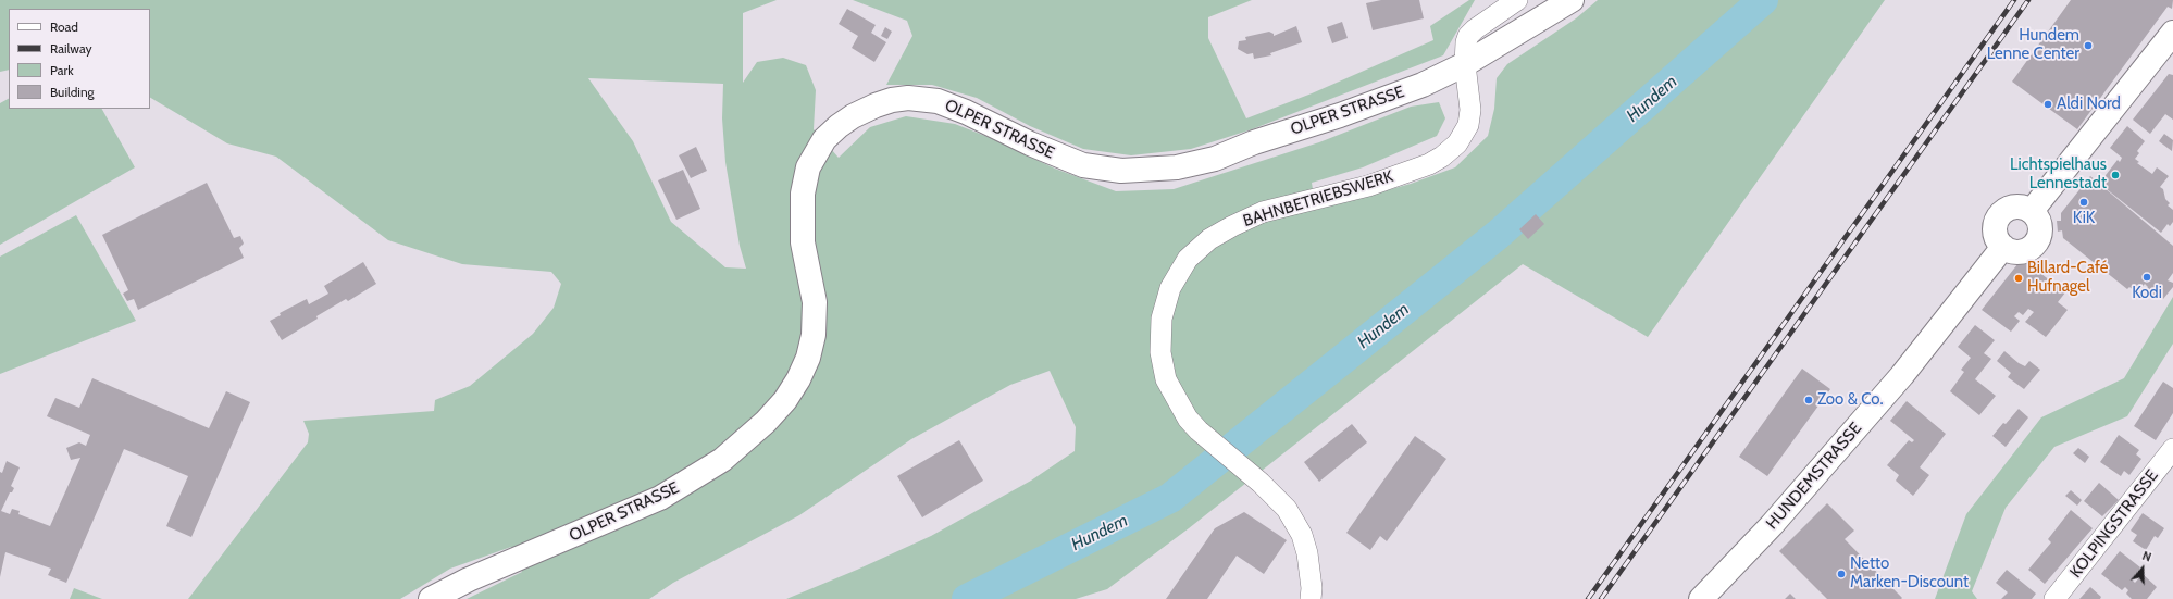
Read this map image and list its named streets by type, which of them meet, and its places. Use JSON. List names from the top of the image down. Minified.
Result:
{"streets":{"main road":["OLPER STRASSE","HUNDEMSTRASSE"],"street":["BAHNBETRIEBSWERK","KOLPINGSTRASSE"]},"crossings":[["OLPER STRASSE","BAHNBETRIEBSWERK"]],"water":["Hundem"],"places":["Hundem Lenne Center","Aldi Nord","Lichtspielhaus Lennestadt","KiK","Kodi","Billard-Café Hufnagel","Zoo & Co.","Netto Marken-Discount"],"legend":["Road","Railway","Park","Building"],"north":"top"}
